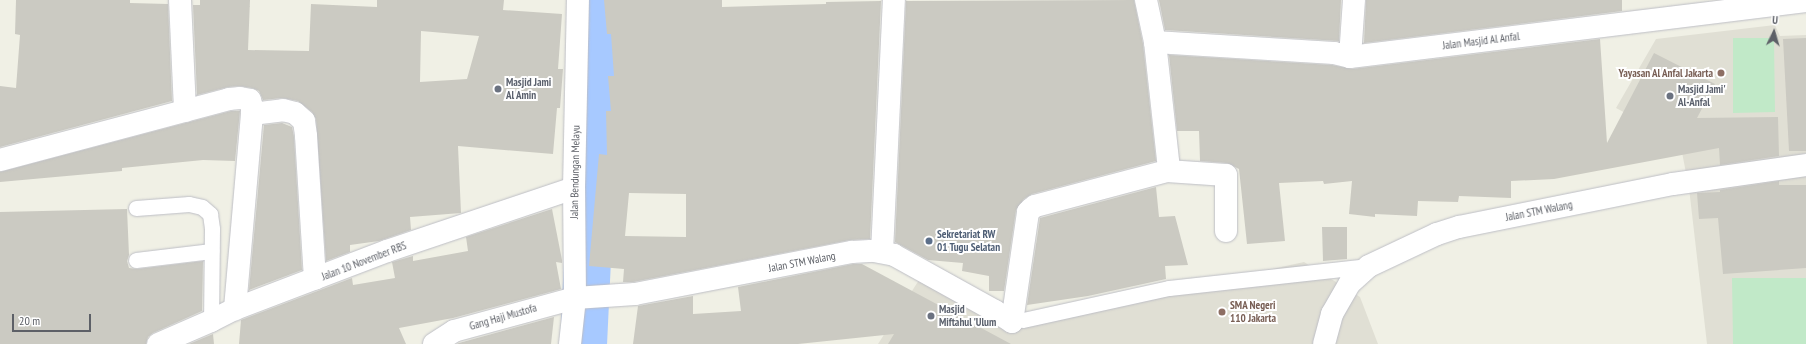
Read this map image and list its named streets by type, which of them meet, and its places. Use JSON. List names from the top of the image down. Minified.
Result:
{"streets":{"street":["Jalan Masjid Al Anfal","Jalan Bendungan Melayu","Jalan STM Walang","Jalan 10 November RBS","Gang Haji Mustofa"]},"crossings":[["Jalan Bendungan Melayu","Jalan STM Walang"],["Jalan Bendungan Melayu","Jalan 10 November RBS"],["Jalan Bendungan Melayu","Gang Haji Mustofa"],["Jalan STM Walang","Gang Haji Mustofa"]],"places":["Yayasan Al Anfal Jakarta","Masjid Jami Al Amin","Masjid Jami' Al-Anfal","Sekretariat RW 01 Tugu Selatan","SMA Negeri 110 Jakarta","Masjid Miftahul 'Ulum"],"scale_bar":"20 m","north":"top"}
